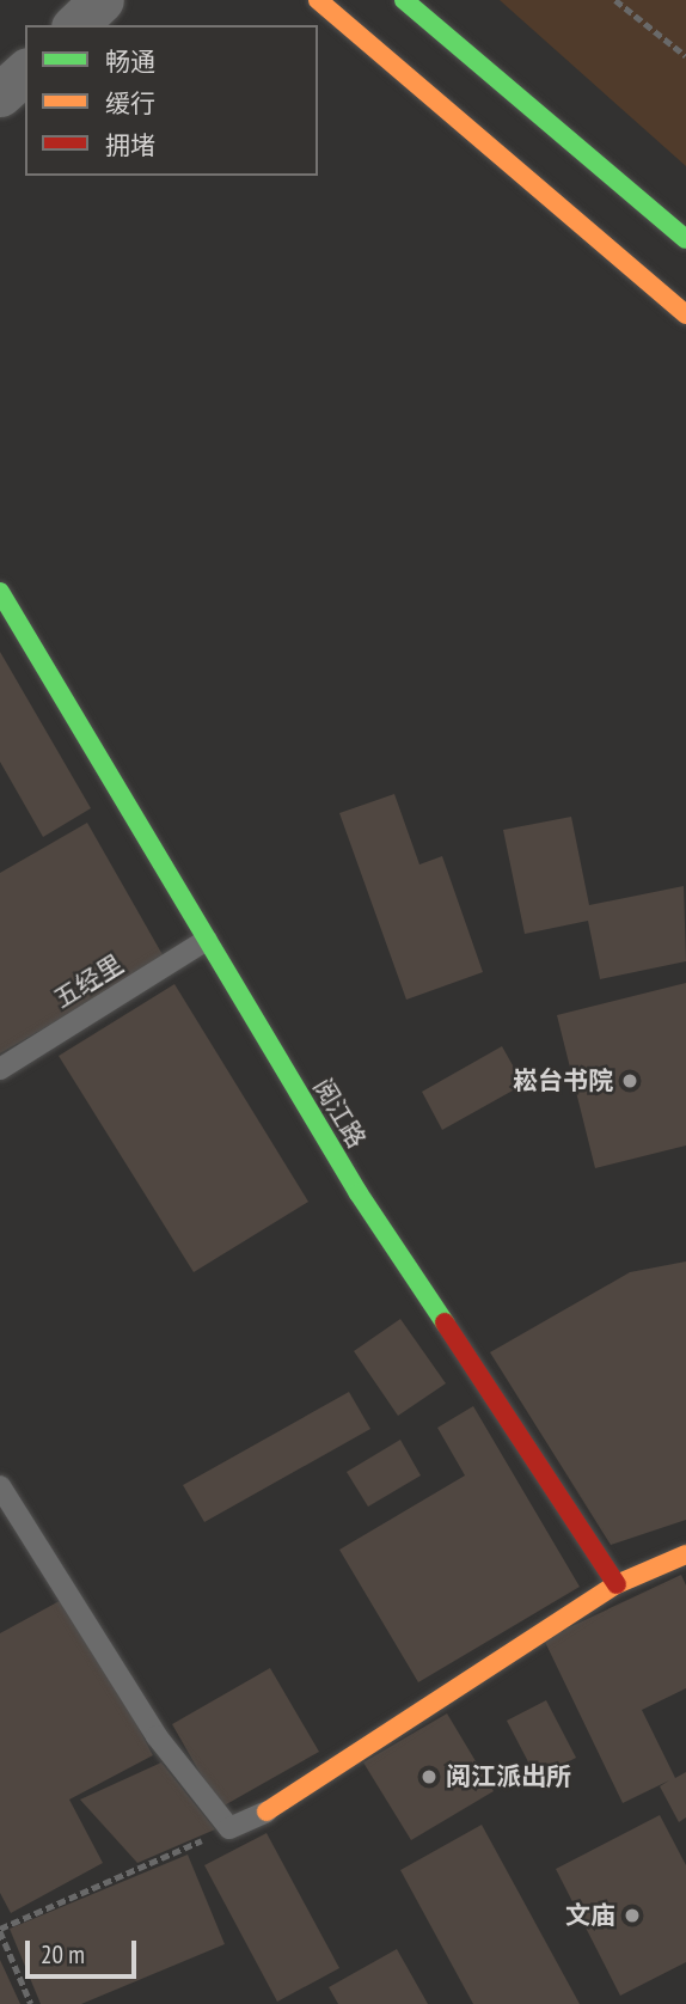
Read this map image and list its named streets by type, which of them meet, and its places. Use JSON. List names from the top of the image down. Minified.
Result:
{"streets":{"street":["阅江路"],"lane":["五经里"]},"crossings":[["五经里","阅江路"]],"places":["崧台书院","阅江派出所","文庙"],"legend":["畅通","缓行","拥堵"],"scale_bar":"20 m"}
